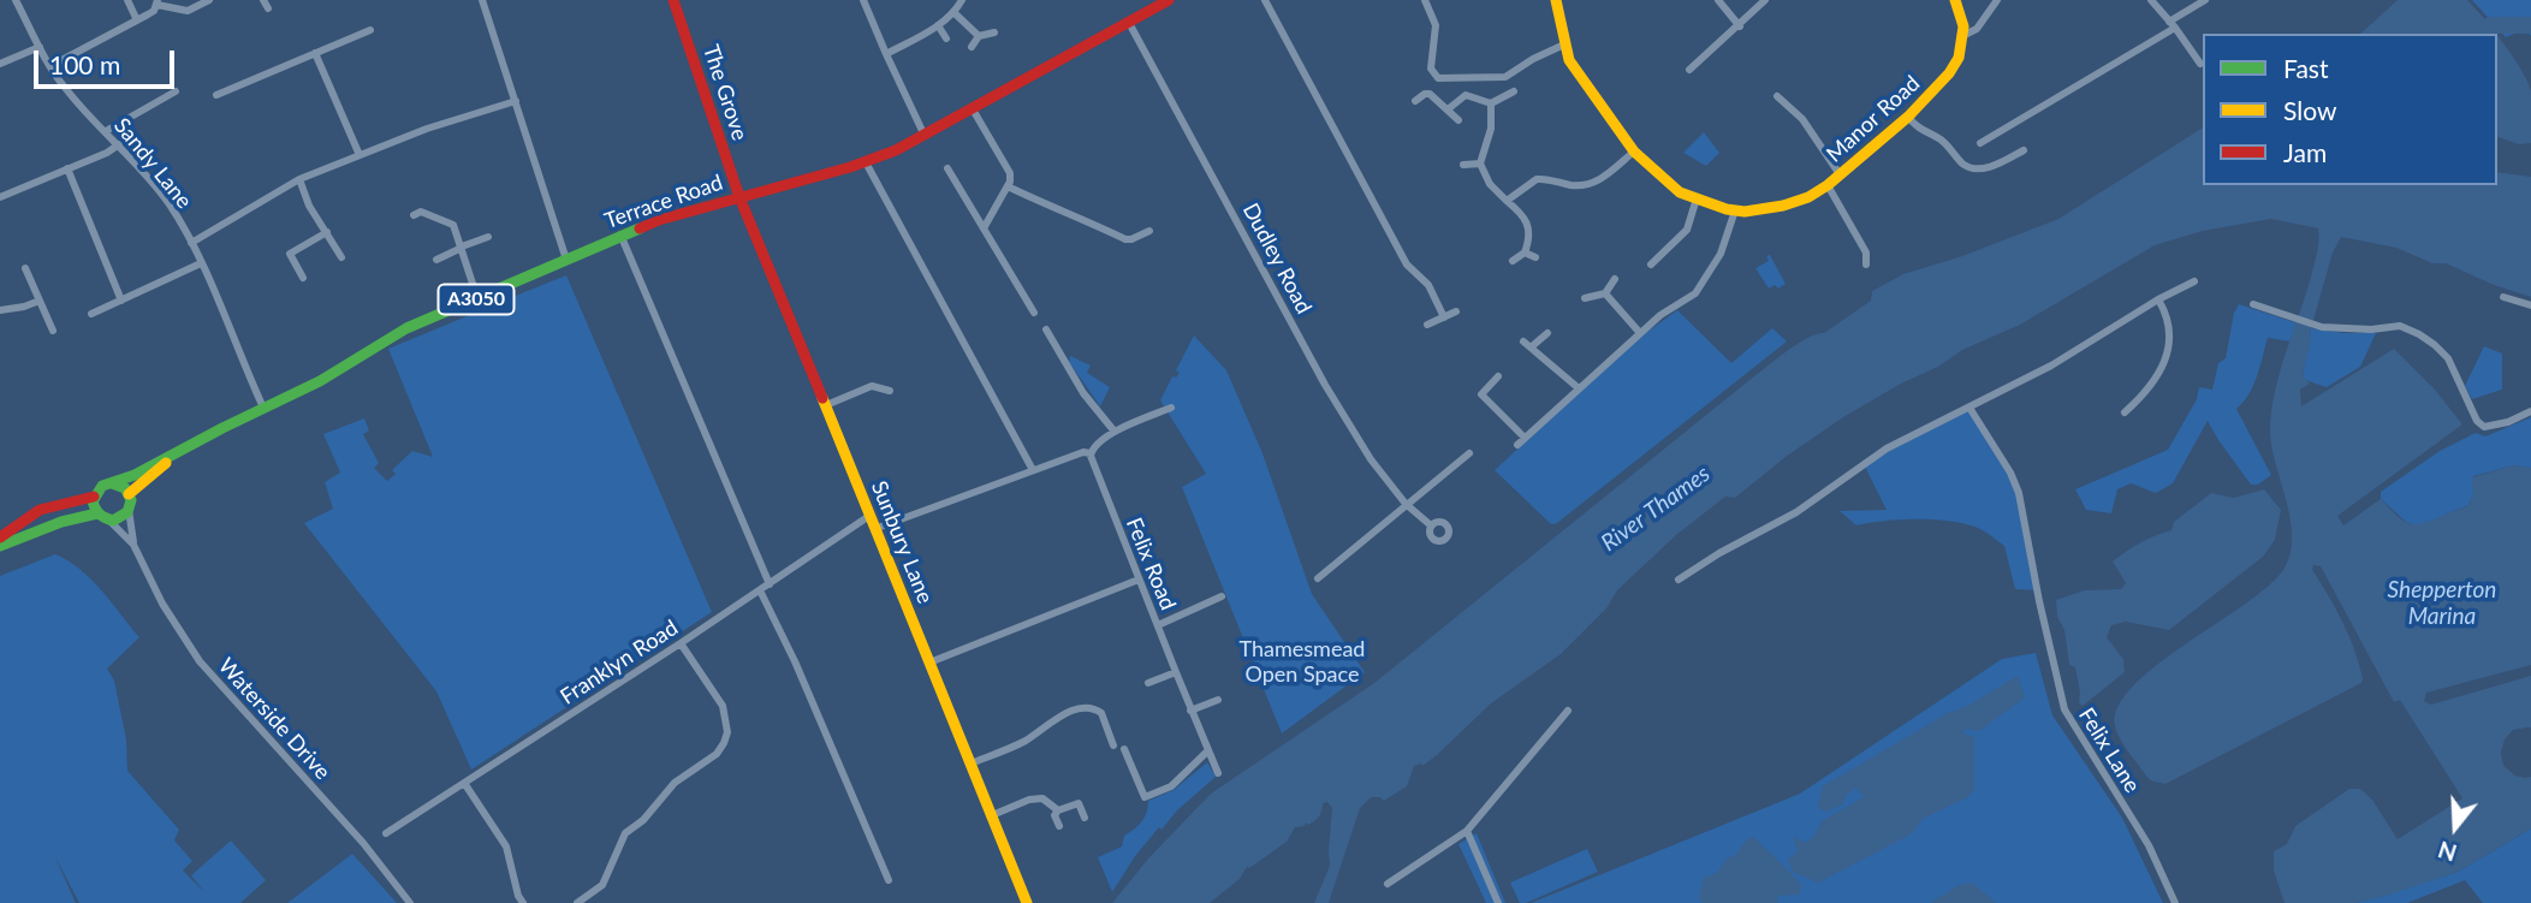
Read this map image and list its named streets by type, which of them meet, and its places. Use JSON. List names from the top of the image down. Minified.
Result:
{"streets":{"street":["The Grove","Manor Road","Sandy Lane","Terrace Road","Dudley Road","A3050","Sunbury Lane","Felix Road","Franklyn Road","Waterside Drive","Felix Lane"]},"crossings":[["The Grove","Terrace Road"],["The Grove","Sunbury Lane"],["Sandy Lane","Terrace Road"],["Terrace Road","Dudley Road"],["Terrace Road","Sunbury Lane"],["Terrace Road","Waterside Drive"],["Sunbury Lane","Franklyn Road"]],"water":["River Thames","Shepperton Marina"],"parks":["Thamesmead Open Space"],"legend":["Fast","Slow","Jam"],"scale_bar":"100 m","north":"bottom"}
